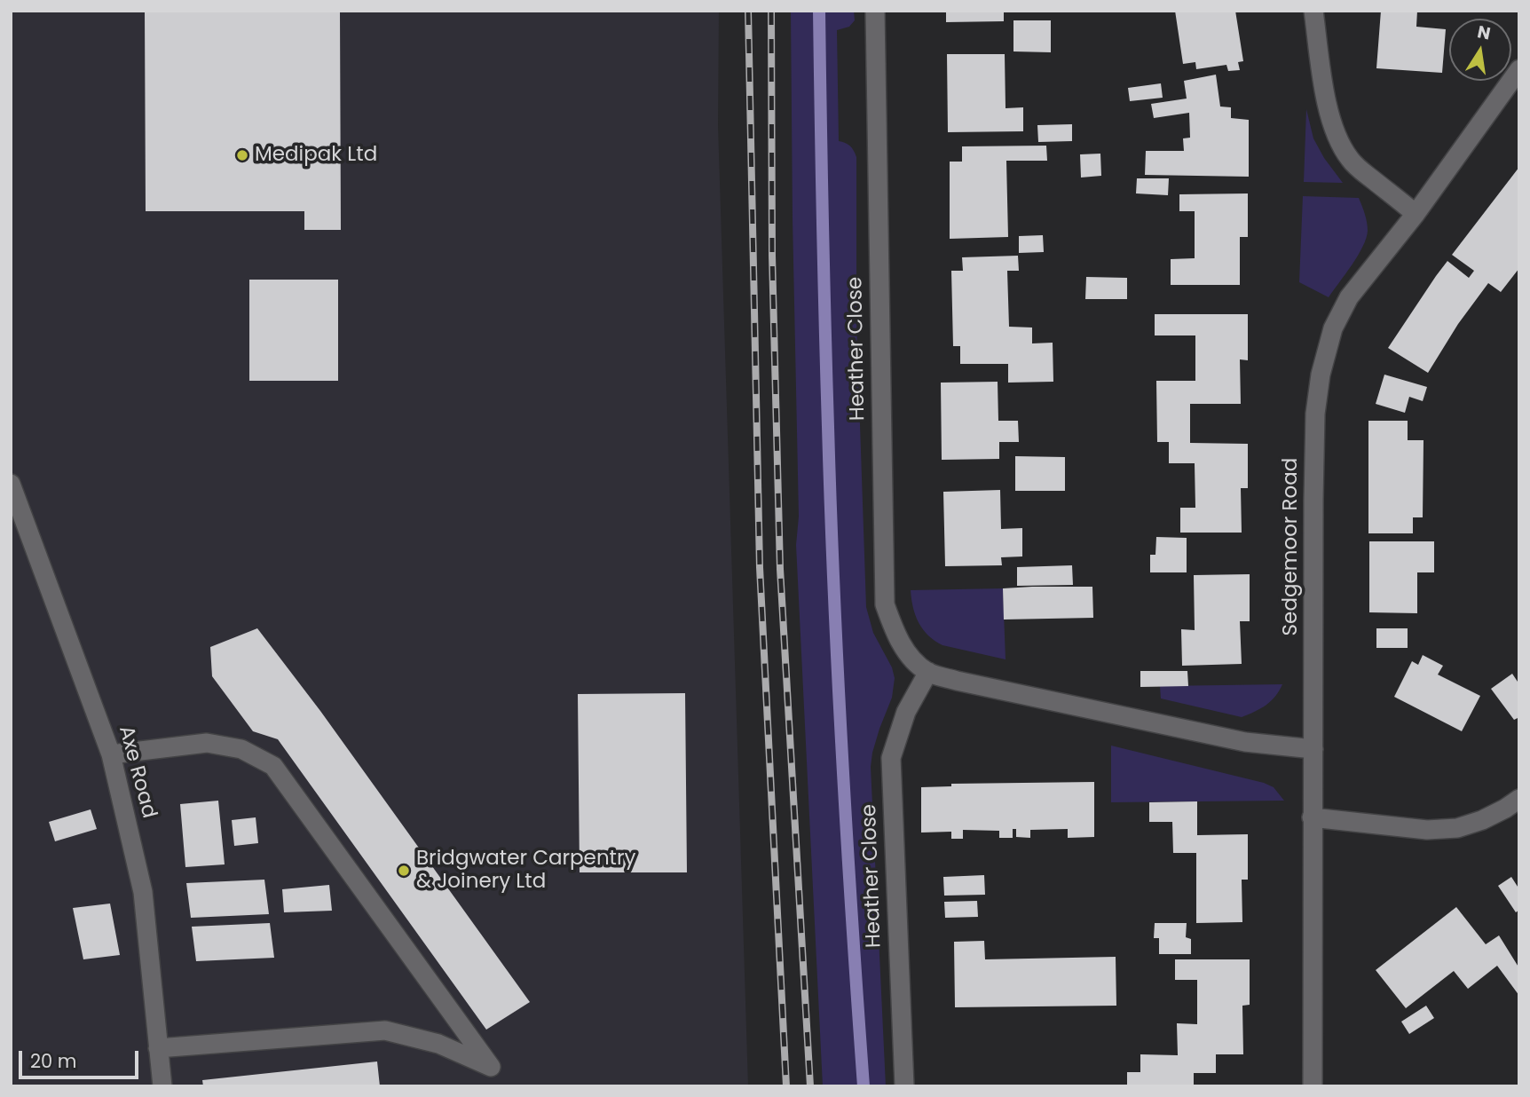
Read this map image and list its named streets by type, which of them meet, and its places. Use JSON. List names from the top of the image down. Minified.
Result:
{"streets":{"street":["Heather Close","Sedgemoor Road","Axe Road"]},"crossings":[["Heather Close","Sedgemoor Road"]],"places":["Medipak Ltd","Bridgwater Carpentry & Joinery Ltd"],"scale_bar":"20 m","north":"top"}
